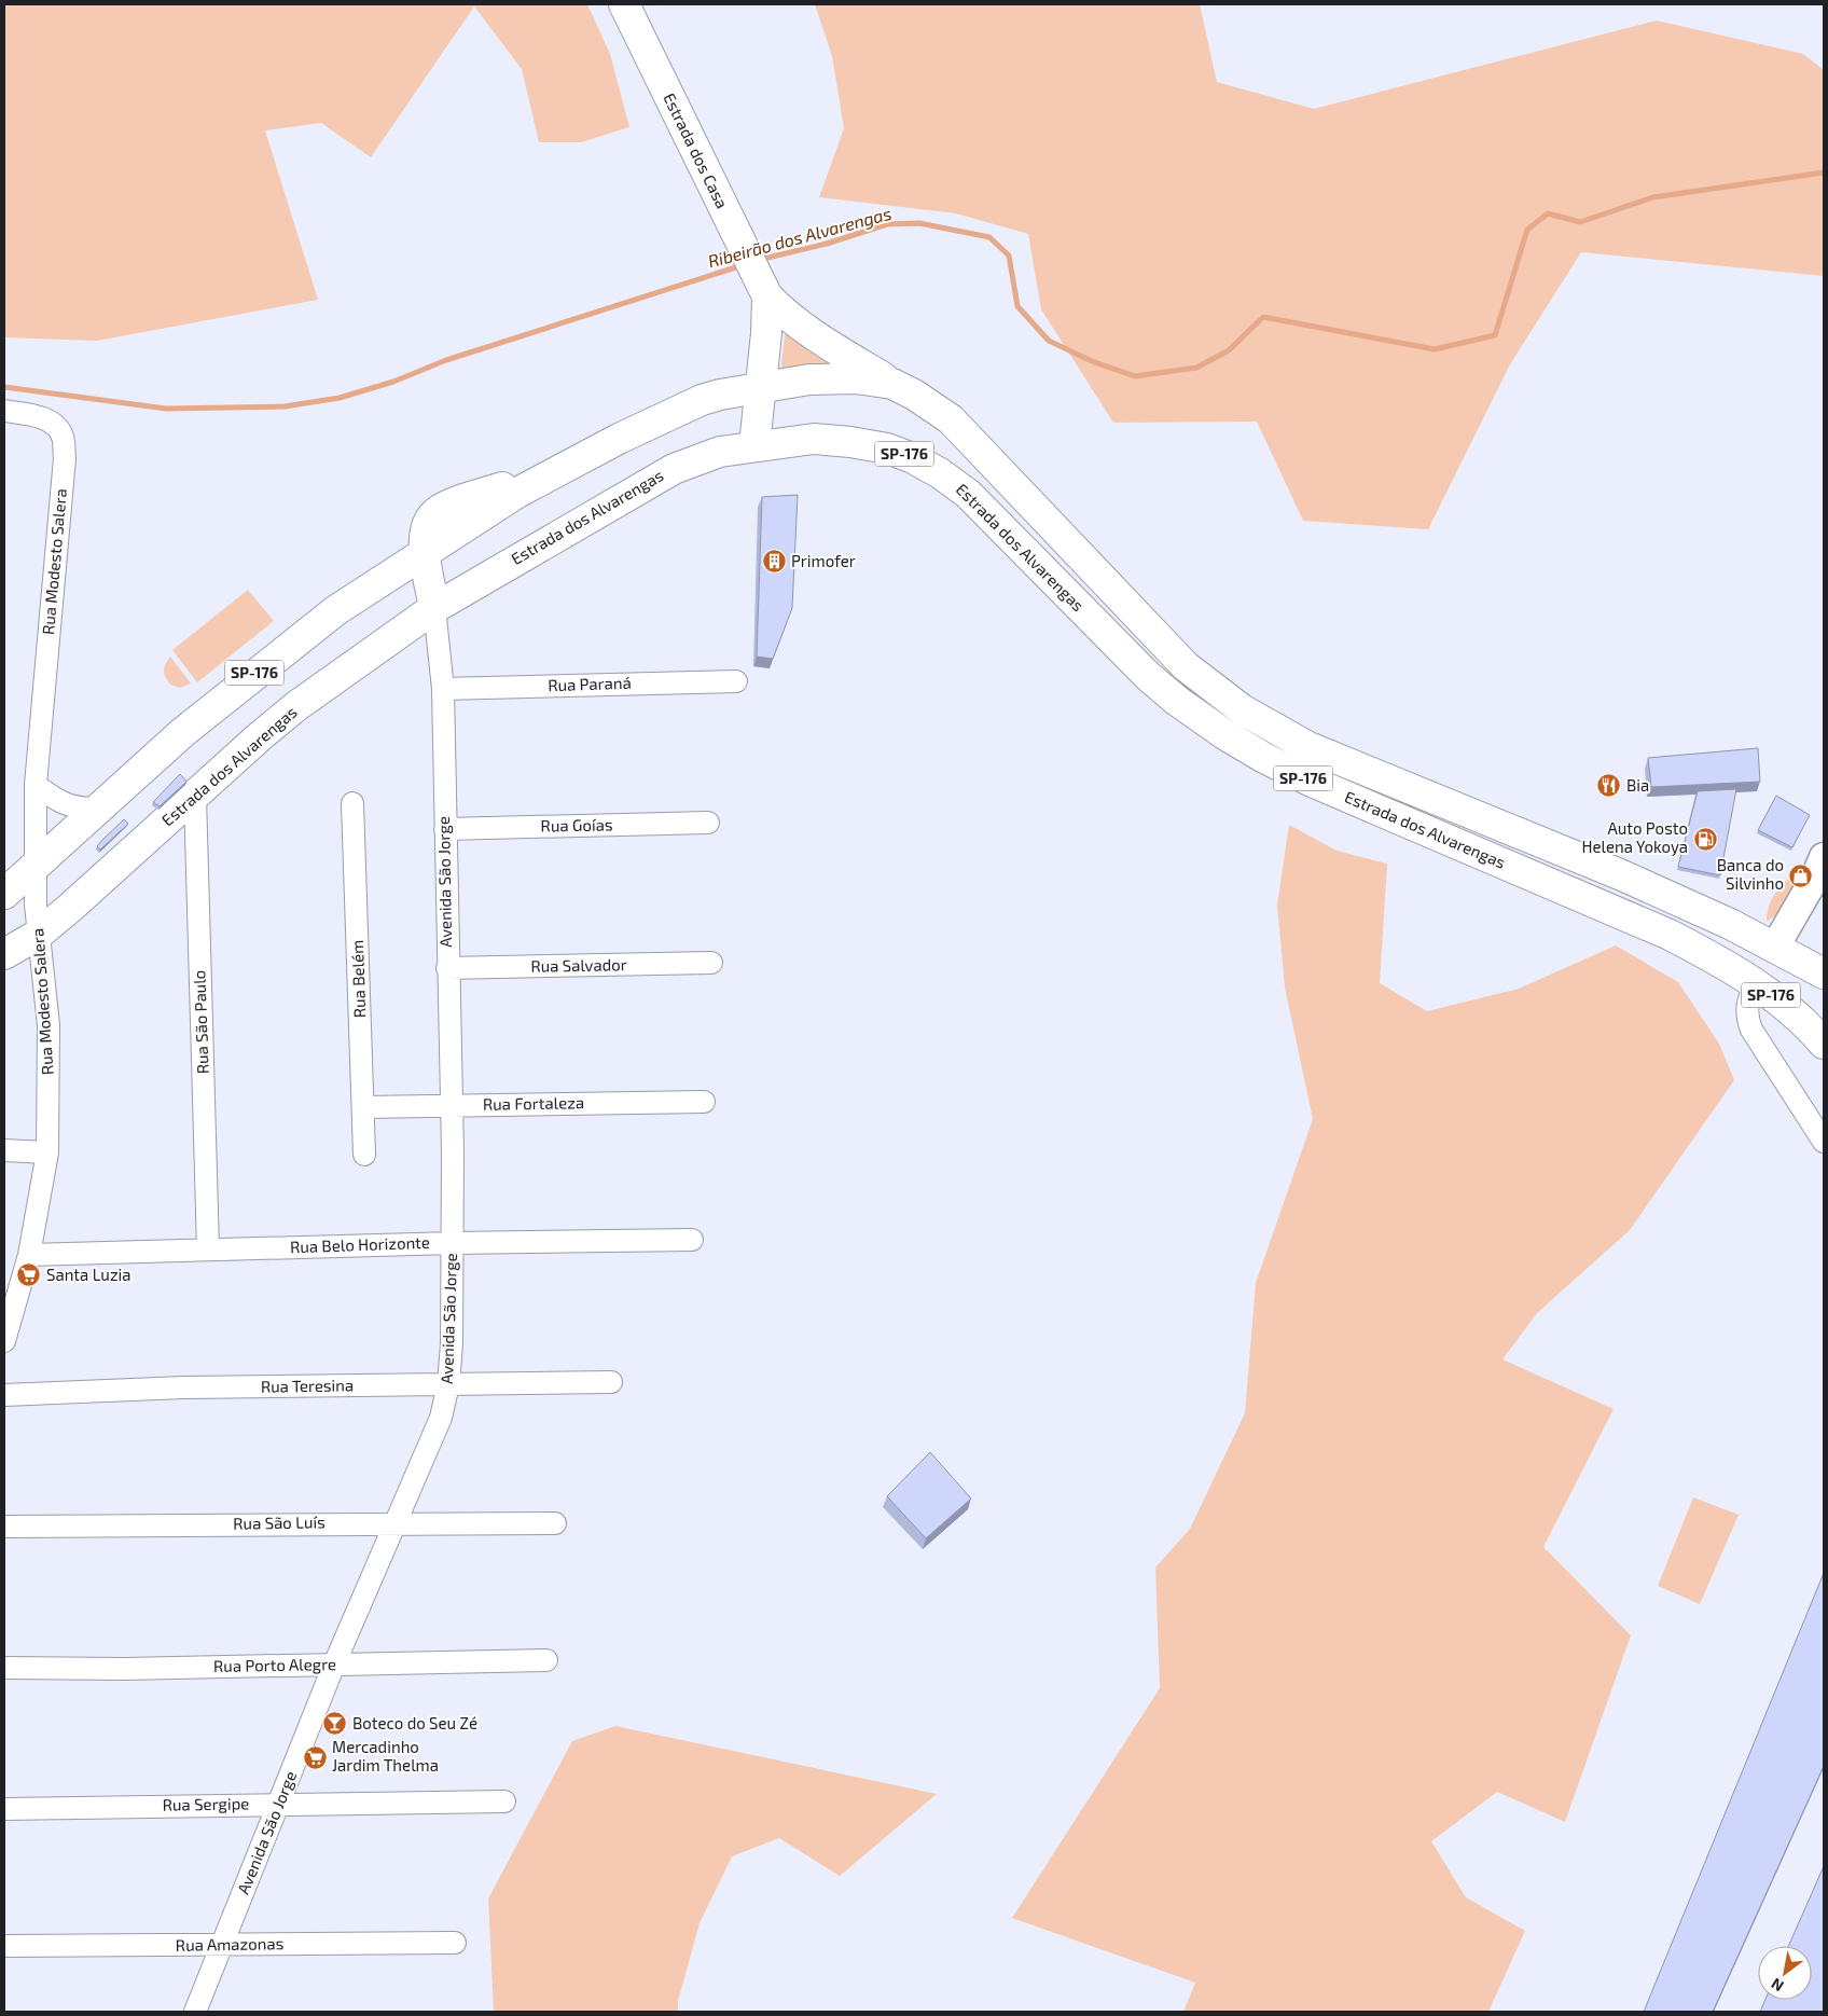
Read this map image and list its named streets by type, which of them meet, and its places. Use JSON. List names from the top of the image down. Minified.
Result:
{"streets":{"main road":["Estrada dos Casa","SP-176","Estrada dos Alvarengas"],"street":["Rua Modesto Salera","Rua Paraná","Rua Goías","Avenida São Jorge","Rua Salvador","Rua Belém","Rua São Paulo","Rua Fortaleza","Rua Belo Horizonte","Rua Teresina","Rua São Luís","Rua Porto Alegre","Rua Sergipe","Rua Amazonas"]},"crossings":[["Estrada dos Alvarengas","Rua Modesto Salera"],["Estrada dos Alvarengas","Avenida São Jorge"],["Estrada dos Alvarengas","Rua São Paulo"],["Rua Modesto Salera","Rua Belo Horizonte"],["Rua Paraná","Avenida São Jorge"],["Rua Goías","Avenida São Jorge"],["Avenida São Jorge","Rua Salvador"],["Avenida São Jorge","Rua Fortaleza"],["Avenida São Jorge","Rua Belo Horizonte"],["Avenida São Jorge","Rua Teresina"],["Avenida São Jorge","Rua São Luís"],["Avenida São Jorge","Rua Porto Alegre"],["Avenida São Jorge","Rua Sergipe"],["Avenida São Jorge","Rua Amazonas"],["Rua Belém","Rua Fortaleza"],["Rua São Paulo","Rua Belo Horizonte"]],"water":["Ribeirão dos Alvarengas"],"places":{"building":["Primofer"],"restaurant":["Bia"],"fuel station":["Auto Posto Helena Yokoya"],"shop":["Banca do Silvinho"],"supermarket":["Santa Luzia","Mercadinho Jardim Thelma"],"bar":["Boteco do Seu Zé"]},"north":"bottom left"}
